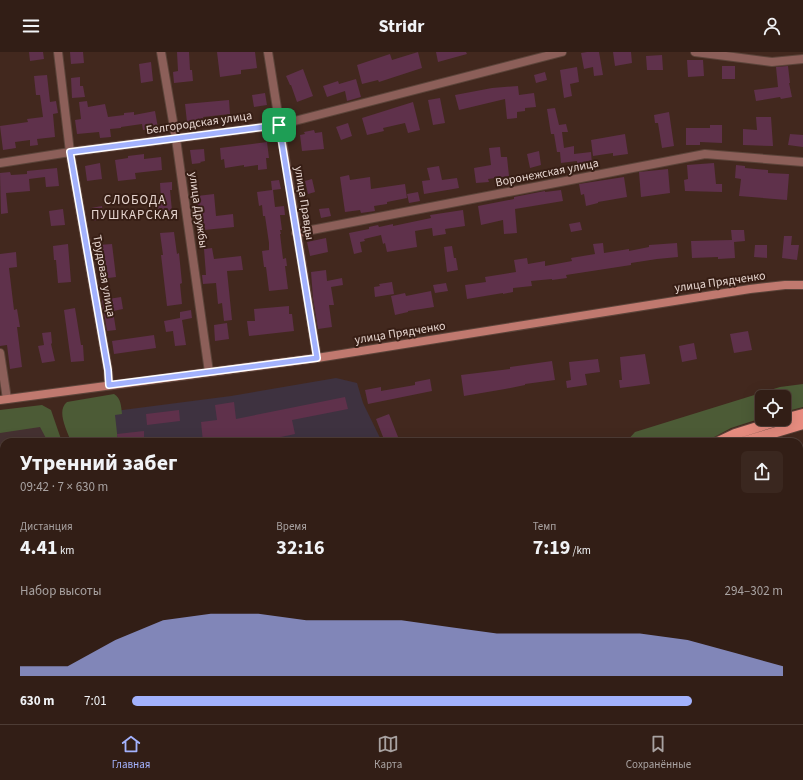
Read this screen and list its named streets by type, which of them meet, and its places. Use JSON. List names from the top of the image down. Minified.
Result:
{"streets":{"main road":["улица Прядченко"],"street":["Белгородская улица","Воронежская улица","улица Правды","улица Дружбы","Трудовая улица"]},"crossings":[["Белгородская улица","улица Правды"],["Белгородская улица","улица Дружбы"],["Белгородская улица","Трудовая улица"],["Воронежская улица","улица Правды"],["улица Правды","улица Прядченко"],["улица Дружбы","улица Прядченко"],["Трудовая улица","улица Прядченко"]],"districts":["СЛОБОДА ПУШКАРСКАЯ"],"page":{"header":"Stridr","heading":["Утренний забег","09:42 · 7 × 630 m"],"stats":[["Дистанция","4.41 km"],["Время","32:16"],["Темп","7:19 /km"]],"chart":["Набор высоты","294–302 m"],"list":[{"name":"630 m","note":"7:01"}],"tabs":["Главная","Карта","Сохранённые"]}}
